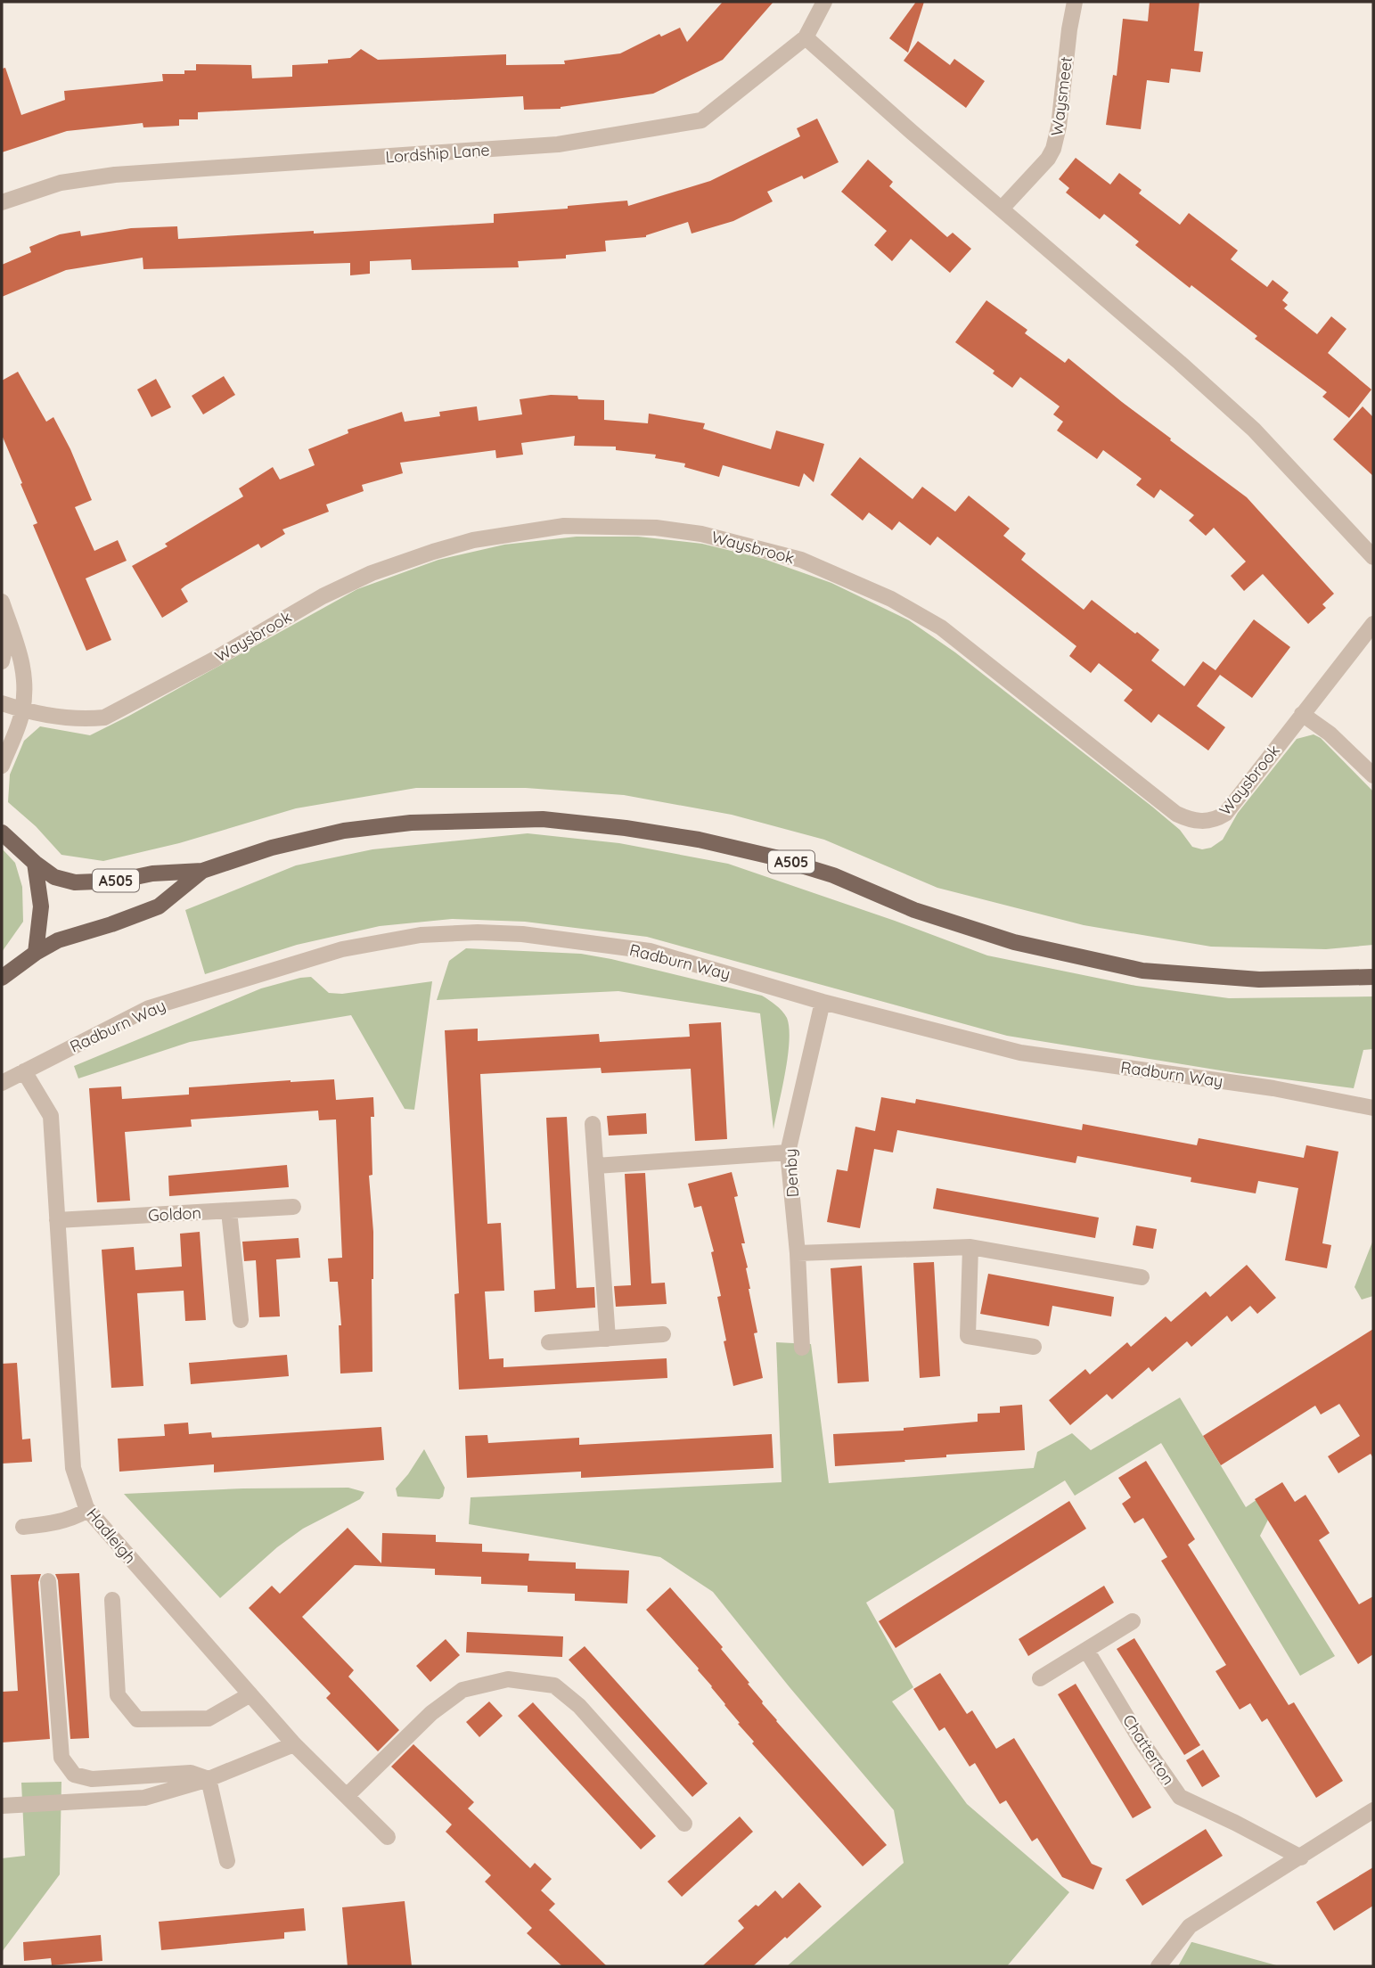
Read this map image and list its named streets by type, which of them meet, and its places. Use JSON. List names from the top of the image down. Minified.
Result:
{"streets":{"main road":["A505"],"street":["Waysmeet","Lordship Lane","Waysbrook","Radburn Way","Denby","Goldon","Hadleigh","Chatterton"]},"crossings":[["Radburn Way","Denby"],["Radburn Way","Hadleigh"],["Goldon","Hadleigh"]]}
